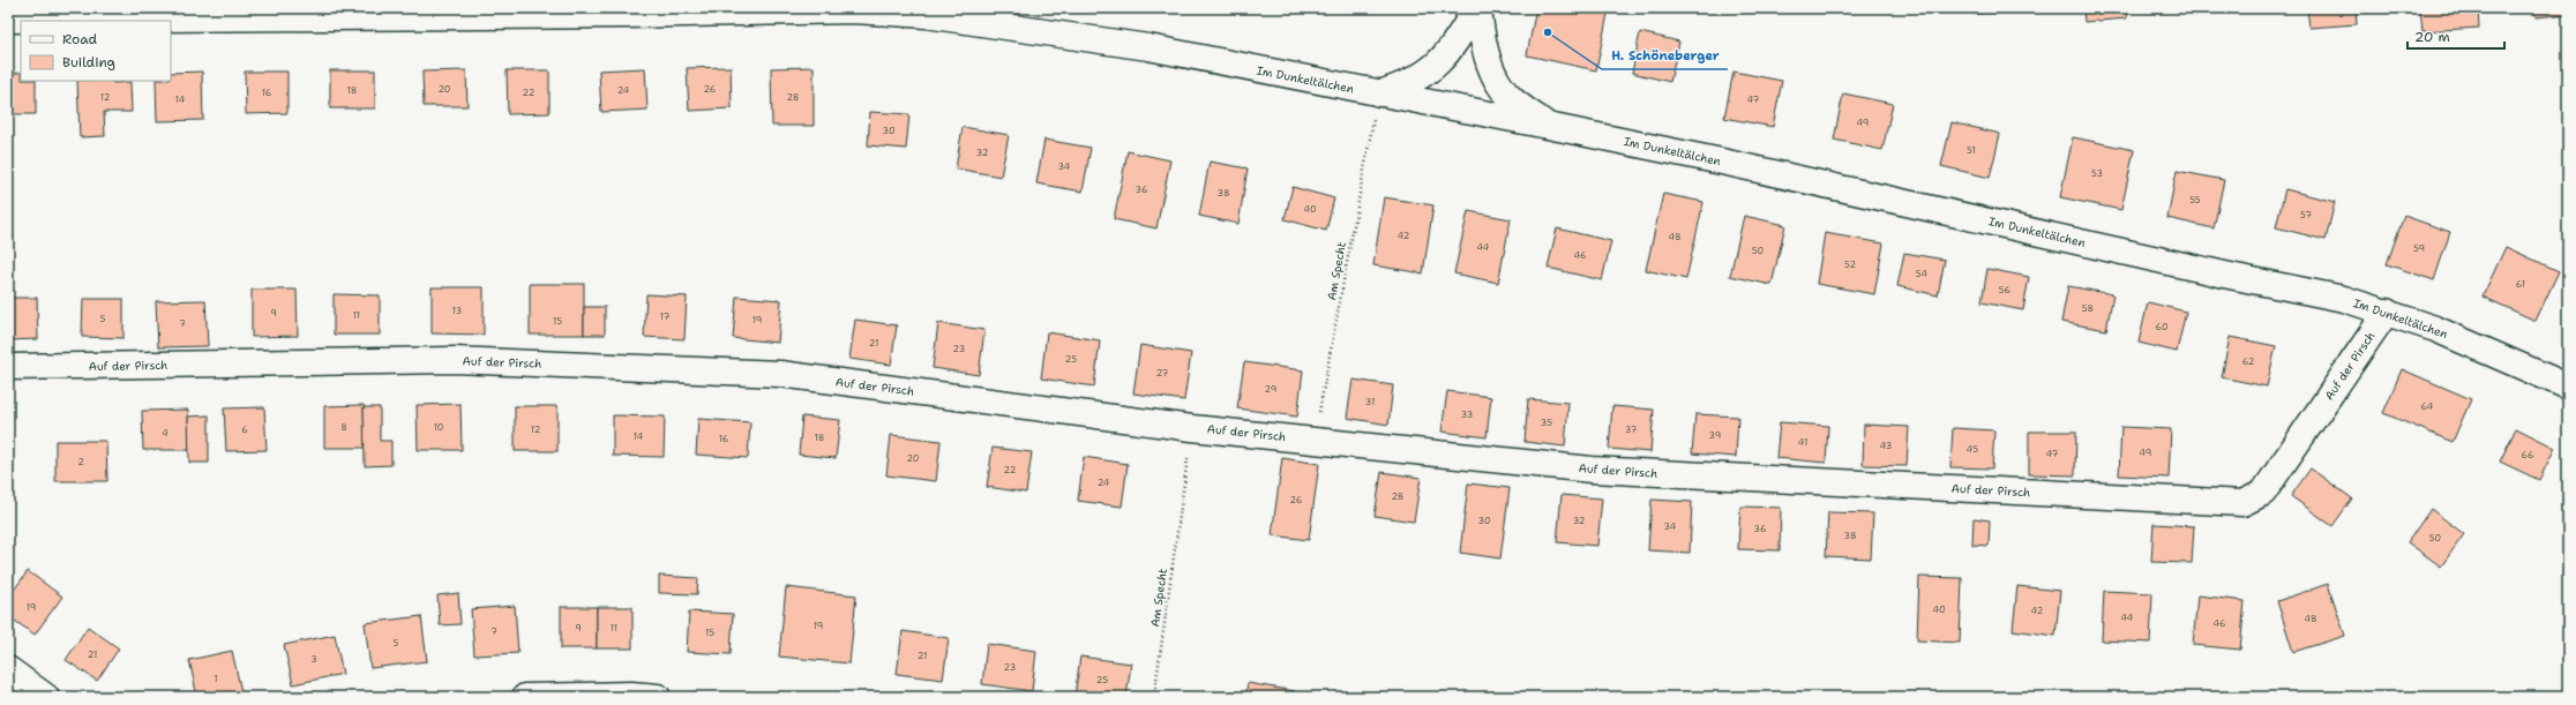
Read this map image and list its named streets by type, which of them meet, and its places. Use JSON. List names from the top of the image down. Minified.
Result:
{"streets":{"street":["Im Dunkeltälchen","Auf der Pirsch"],"path":["Am Specht"]},"crossings":[["Im Dunkeltälchen","Auf der Pirsch"]],"places":["H. Schöneberger"],"house_numbers":["20","26","18","24","16","22","12","28","14","47","49","30","51","32","34","53","36","38","55","40","57","42","48","44","59","50","46","52","54","61","56","58","13","9","11","17","5","19","15","7","60","21","23","25","62","27","29","31","64","33","35","8","10","6","12","37","4","39","14","18","16","41","43","45","49","47","66","20","2","22","24","28","26","30","32","34","36","38","50","19","40","42","44","48","46","19","9","11","7","15","5","21","21","3","23","1","25"],"legend":["Road","Building"],"scale_bar":"20 m"}
